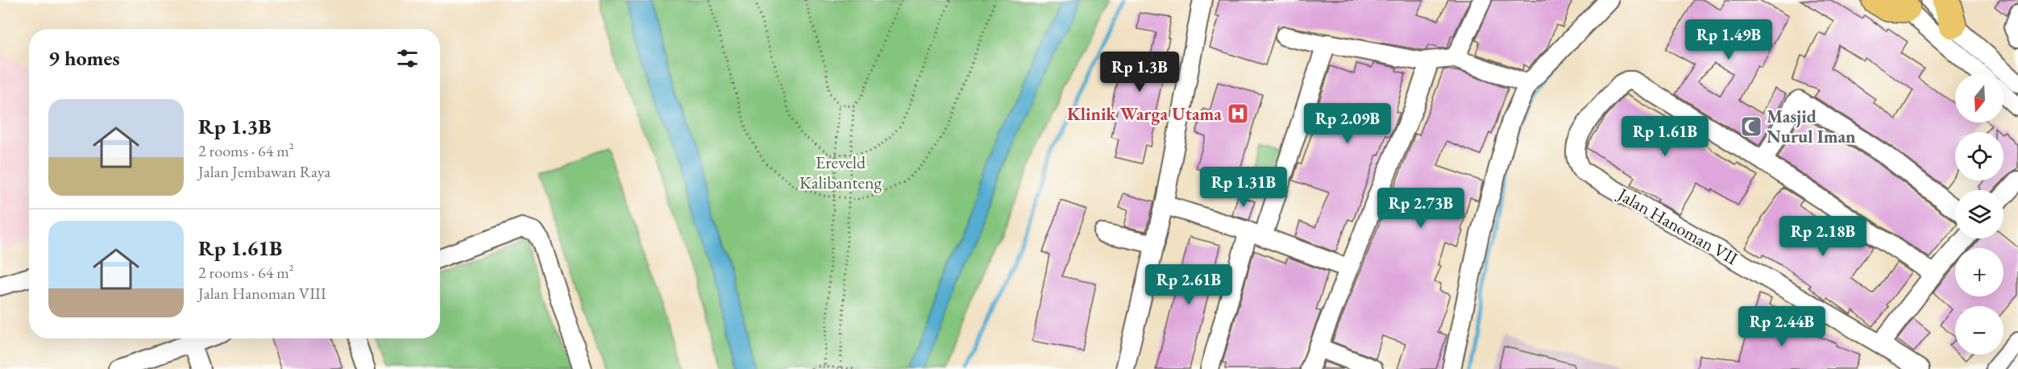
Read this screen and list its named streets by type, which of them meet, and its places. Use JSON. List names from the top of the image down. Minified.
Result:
{"streets":{"street":["Jalan Hanoman VII"]},"parks":["Ereveld Kalibanteng"],"places":{"hospital":["Klinik Warga Utama"],"mosque":["Masjid Nurul Iman"]},"north":"bottom","page":{"price":["Rp 1.49B","Rp 1.3B","Rp 2.09B","Rp 1.61B","Rp 1.31B","Rp 2.73B","Rp 2.18B","Rp 2.61B","Rp 2.44B"],"heading":"9 homes","map_buttons":["+","−"],"list":[{"name":"Rp 1.3B","note":"2 rooms · 64 m² · Jalan Jembawan Raya"},{"name":"Rp 1.61B","note":"2 rooms · 64 m² · Jalan Hanoman VIII"}]}}
